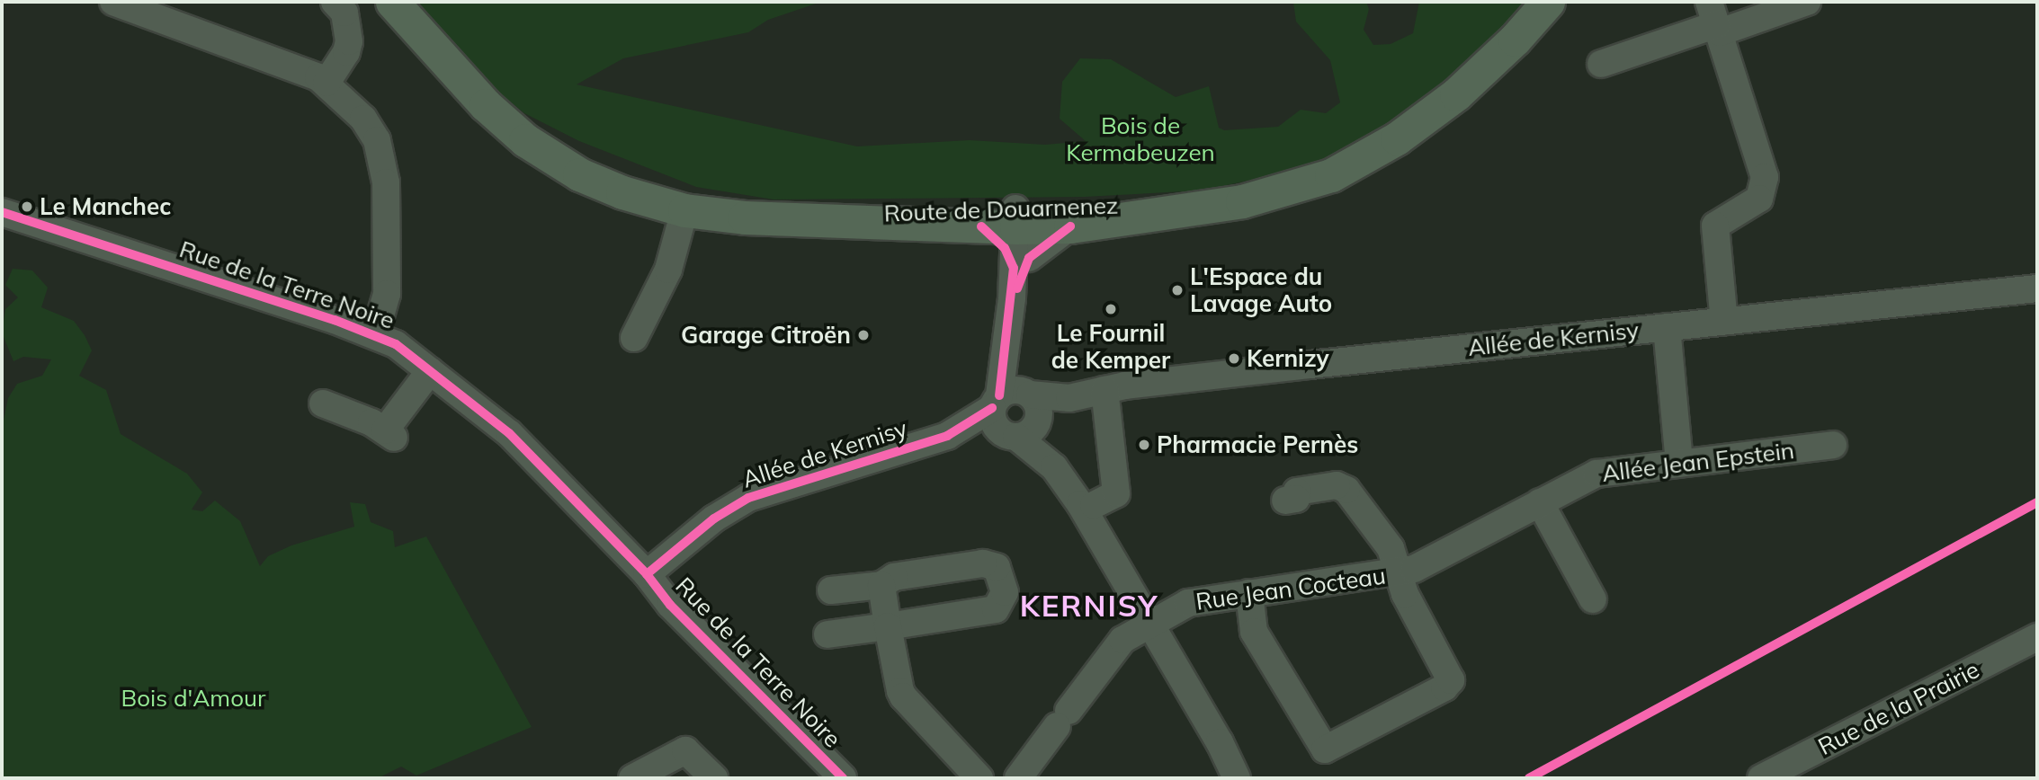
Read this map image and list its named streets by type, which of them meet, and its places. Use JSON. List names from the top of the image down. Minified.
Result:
{"streets":{"main road":["Route de Douarnenez"],"street":["Rue de la Terre Noire","Allée de Kernisy","Allée Jean Epstein","Rue Jean Cocteau","Rue de la Prairie"]},"crossings":[["Rue de la Terre Noire","Allée de Kernisy"],["Allée Jean Epstein","Rue Jean Cocteau"]],"districts":["KERNISY"],"parks":["Bois de Kermabeuzen","Bois d'Amour"],"places":["Le Manchec","L'Espace du Lavage Auto","Le Fournil de Kemper","Garage Citroën","Kernizy","Pharmacie Pernès"]}
